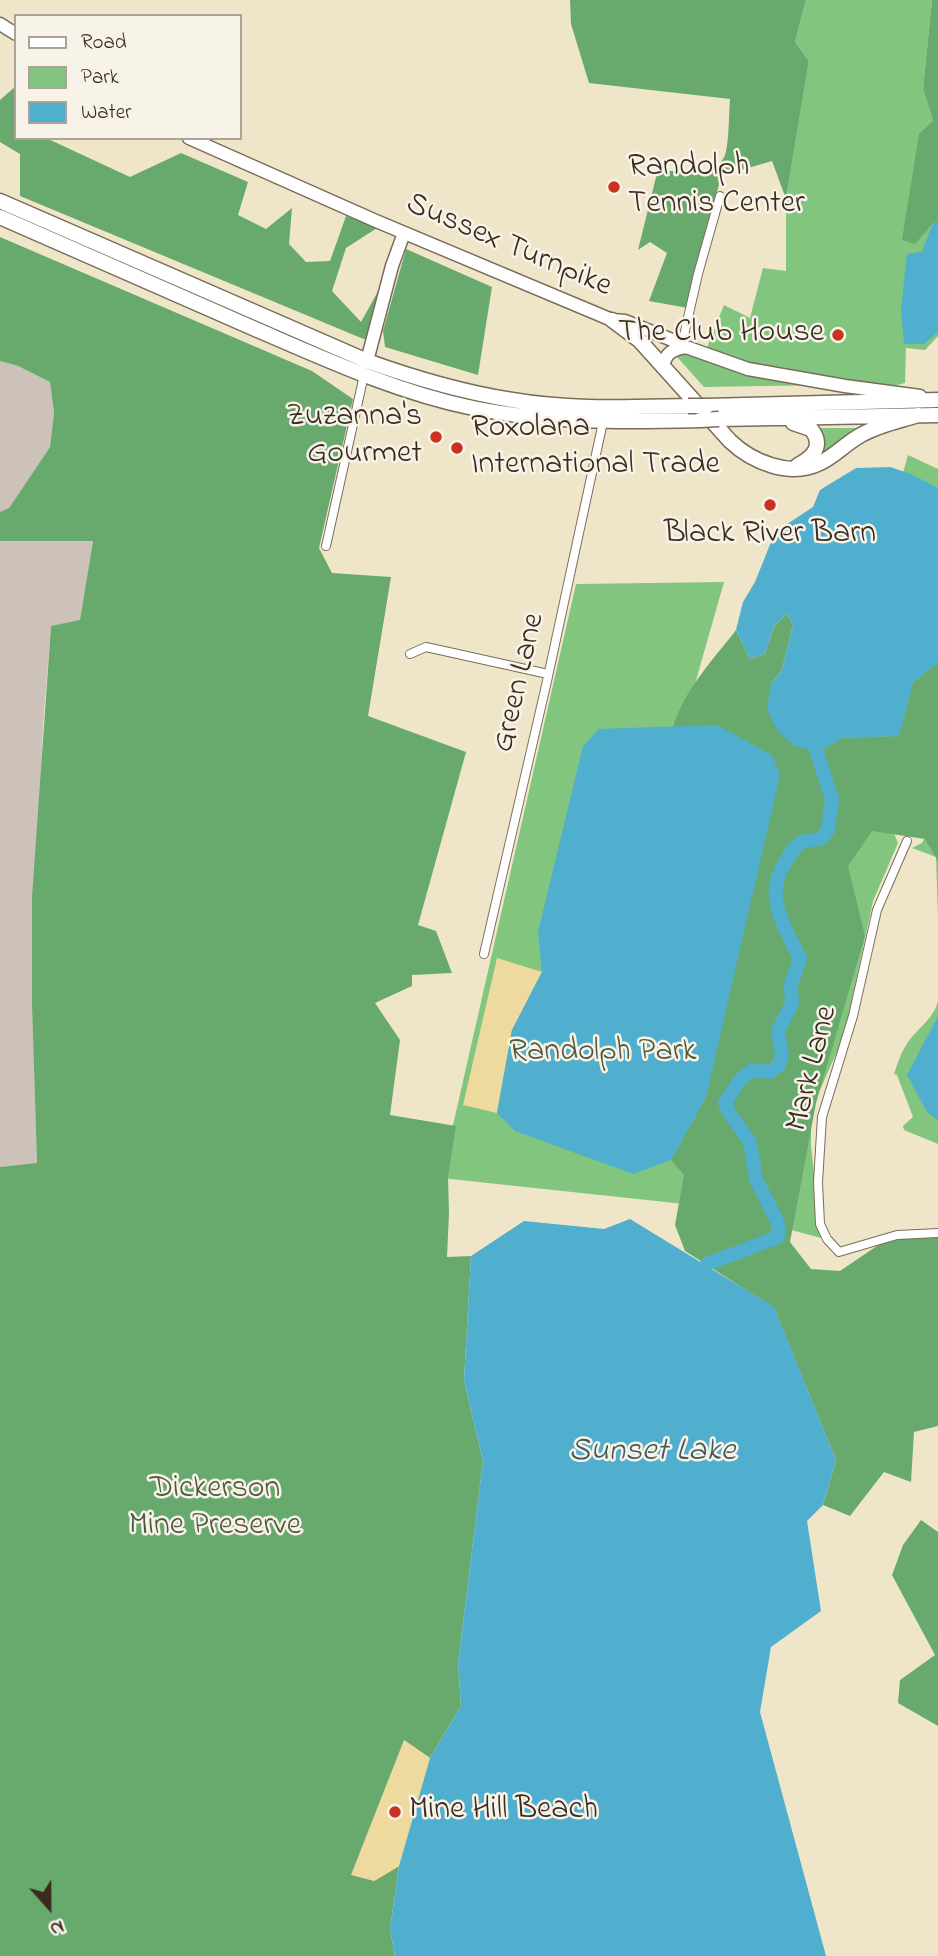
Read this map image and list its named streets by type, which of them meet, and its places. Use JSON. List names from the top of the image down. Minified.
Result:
{"streets":{"main road":["Sussex Turnpike"],"street":["Green Lane","Mark Lane"]},"water":["Sunset Lake"],"parks":["Randolph Park","Dickerson Mine Preserve"],"places":["Randolph Tennis Center","The Club House","Zuzanna's Gourmet","Roxolana International Trade","Black River Barn","Mine Hill Beach"],"legend":["Road","Park","Water"],"north":"bottom"}
